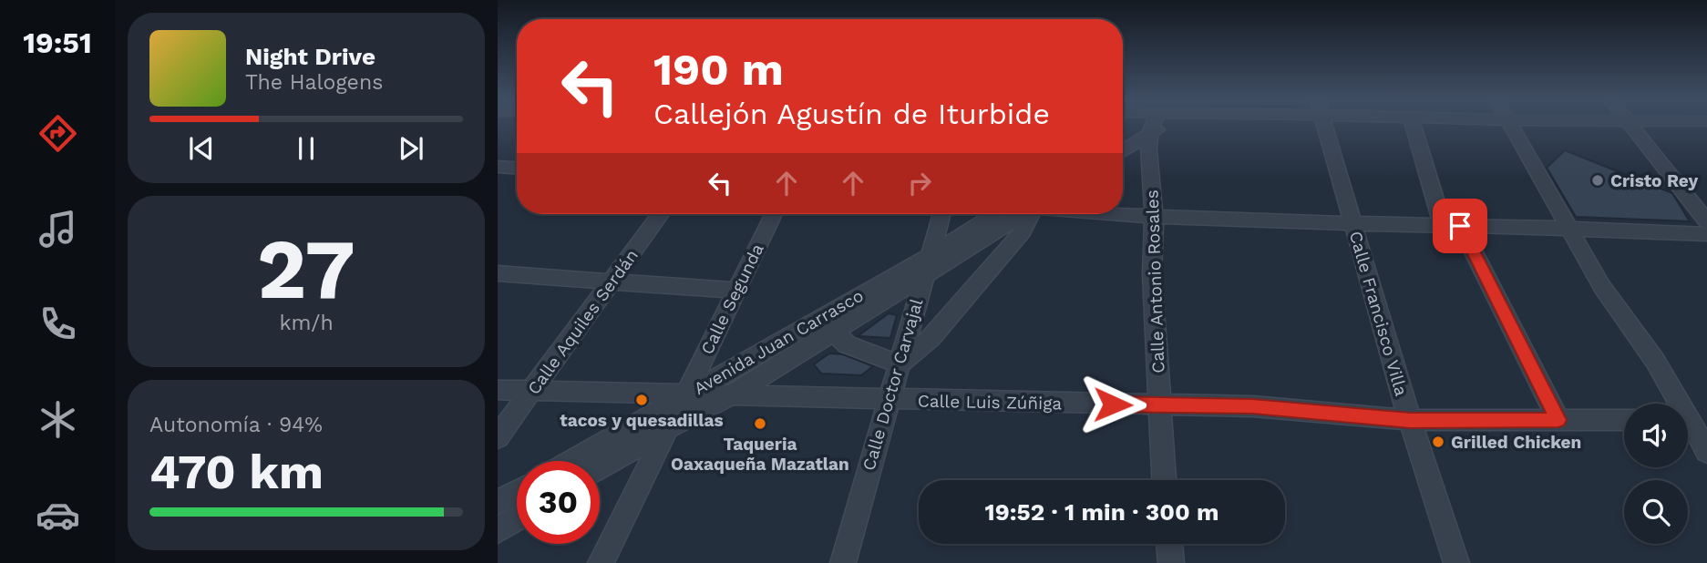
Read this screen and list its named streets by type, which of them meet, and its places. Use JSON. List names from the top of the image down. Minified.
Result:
{"streets":{"street":["Calle Antonio Rosales","Calle Segunda","Calle Francisco Villa","Calle Aquiles Serdán","Avenida Juan Carrasco","Calle Doctor Carvajal","Calle Luis Zúñiga"]},"crossings":[["Calle Antonio Rosales","Calle Luis Zúñiga"],["Calle Segunda","Avenida Juan Carrasco"],["Calle Segunda","Calle Luis Zúñiga"],["Calle Francisco Villa","Calle Luis Zúñiga"],["Calle Aquiles Serdán","Calle Luis Zúñiga"],["Avenida Juan Carrasco","Calle Doctor Carvajal"],["Avenida Juan Carrasco","Calle Luis Zúñiga"],["Calle Doctor Carvajal","Calle Luis Zúñiga"]],"places":["Cristo Rey","tacos y quesadillas","Taqueria Oaxaqueña Mazatlan","Grilled Chicken"],"page":{"tabs":"19:51","turn":["190 m","Callejón Agustín de Iturbide"],"song":["Night Drive","The Halogens"],"tile":[["27","km/h"],["Autonomía · 94%","470 km"]],"limit":"30","trip":"19:52 · 1 min · 300 m"}}
